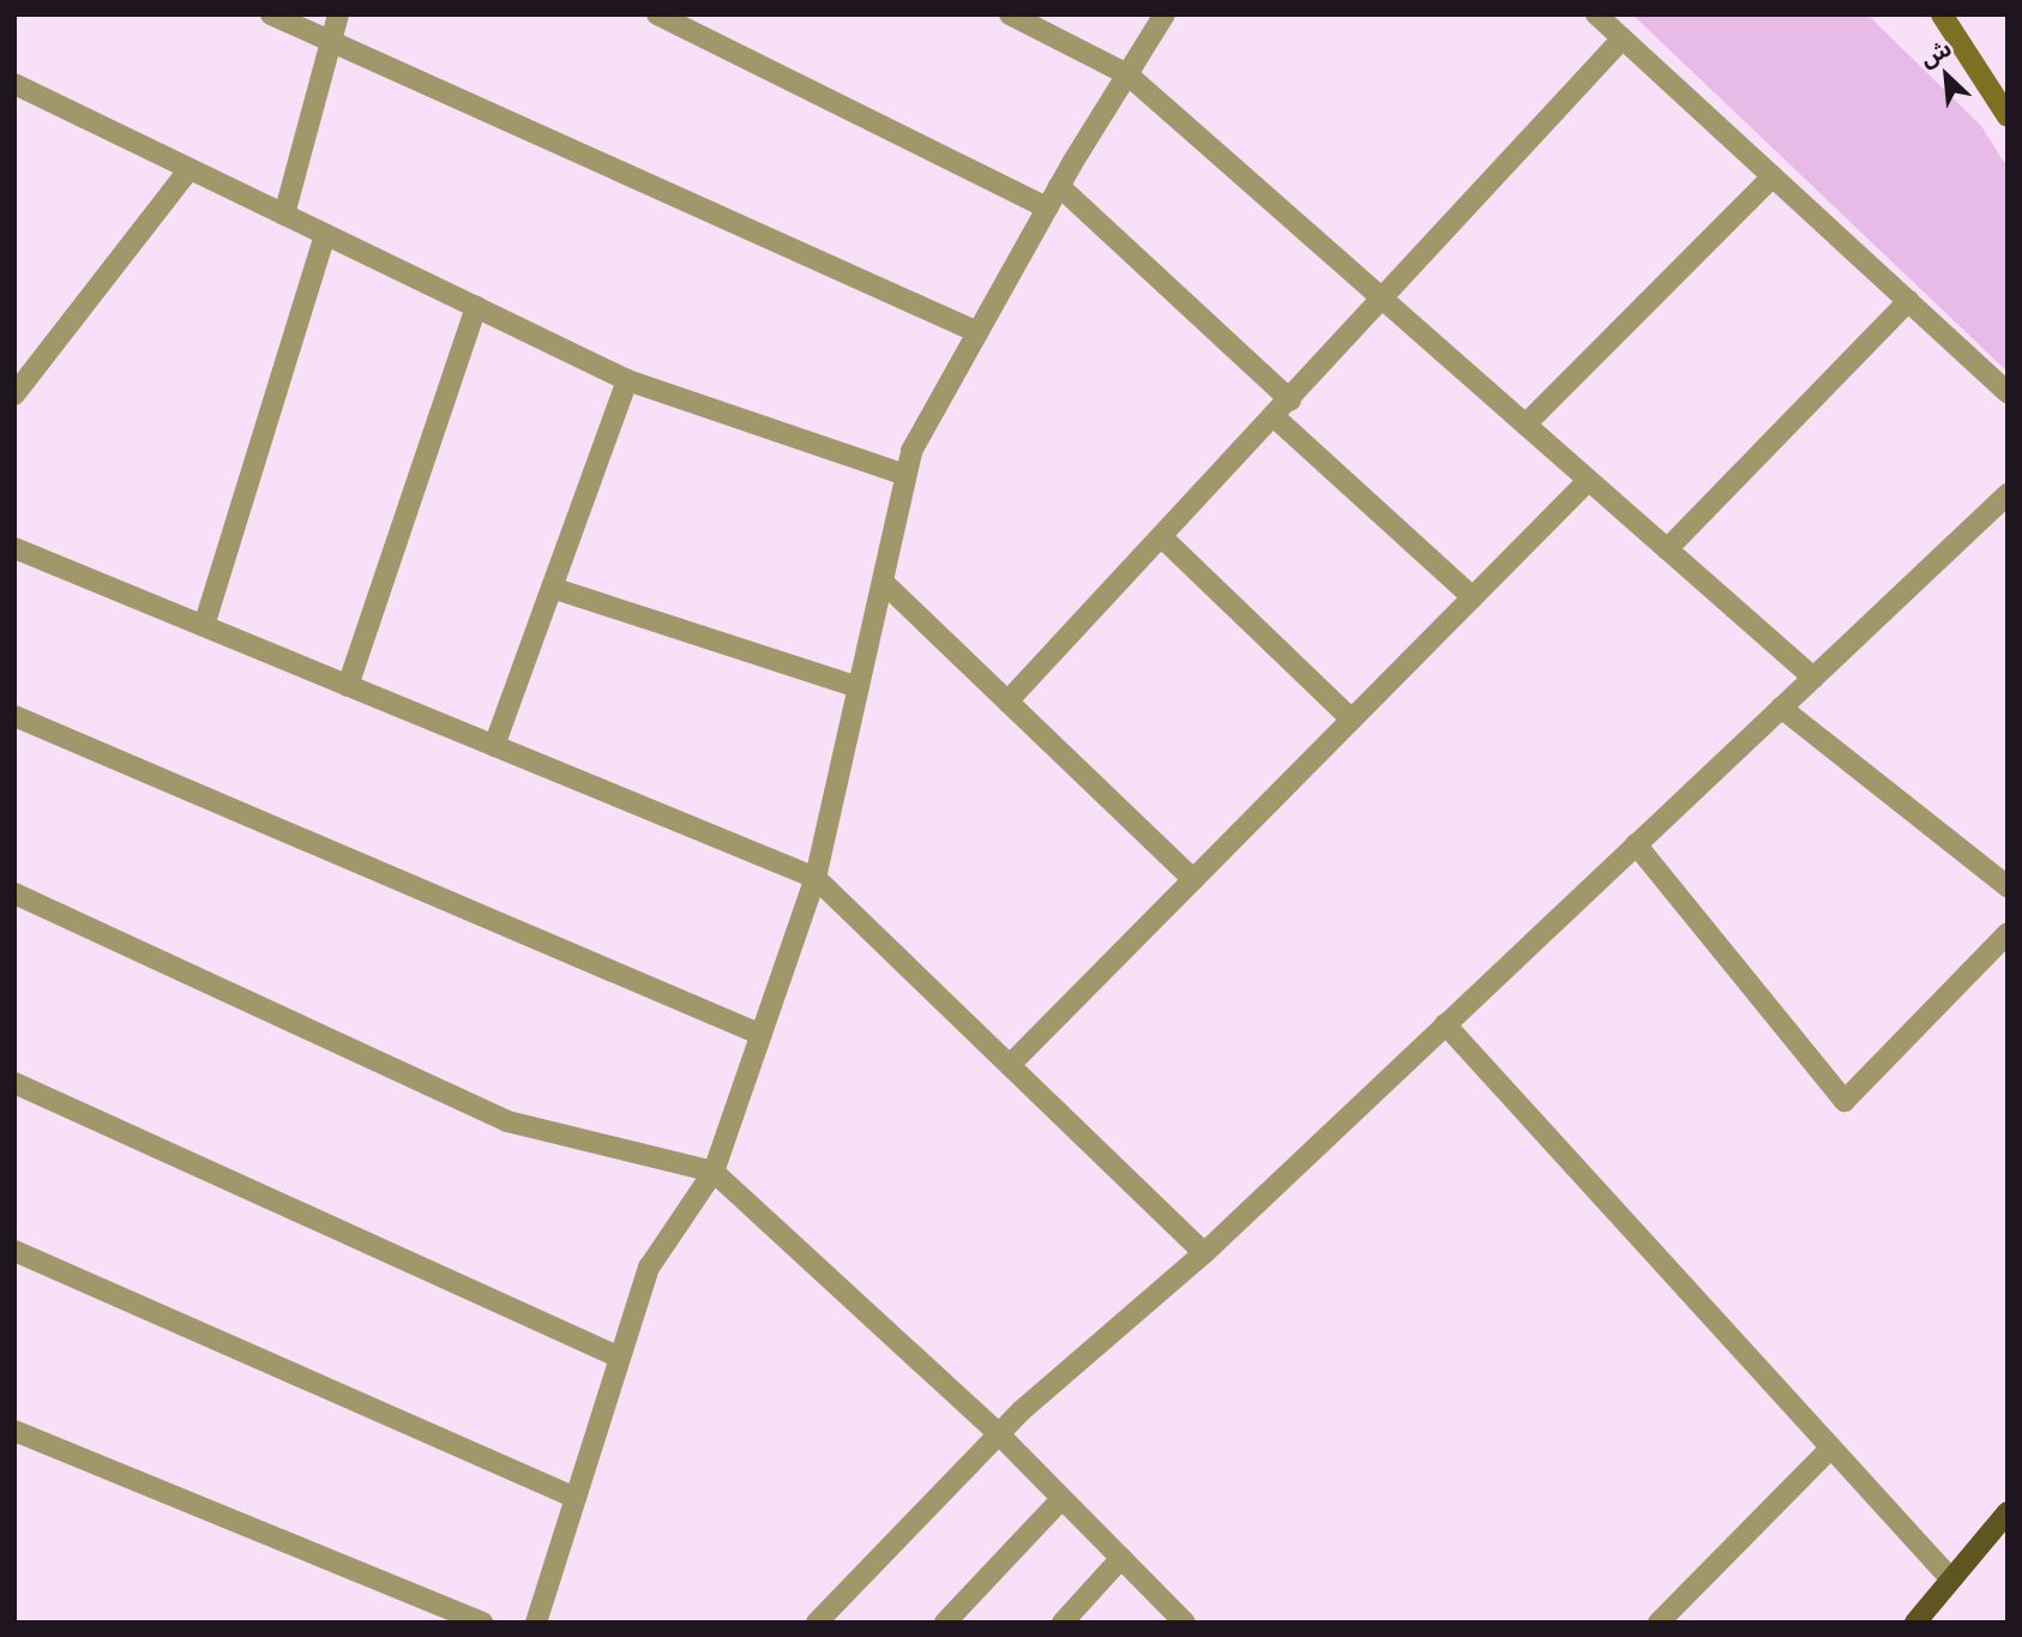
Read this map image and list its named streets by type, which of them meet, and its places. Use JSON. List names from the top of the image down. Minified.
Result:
{"north":"top left"}
